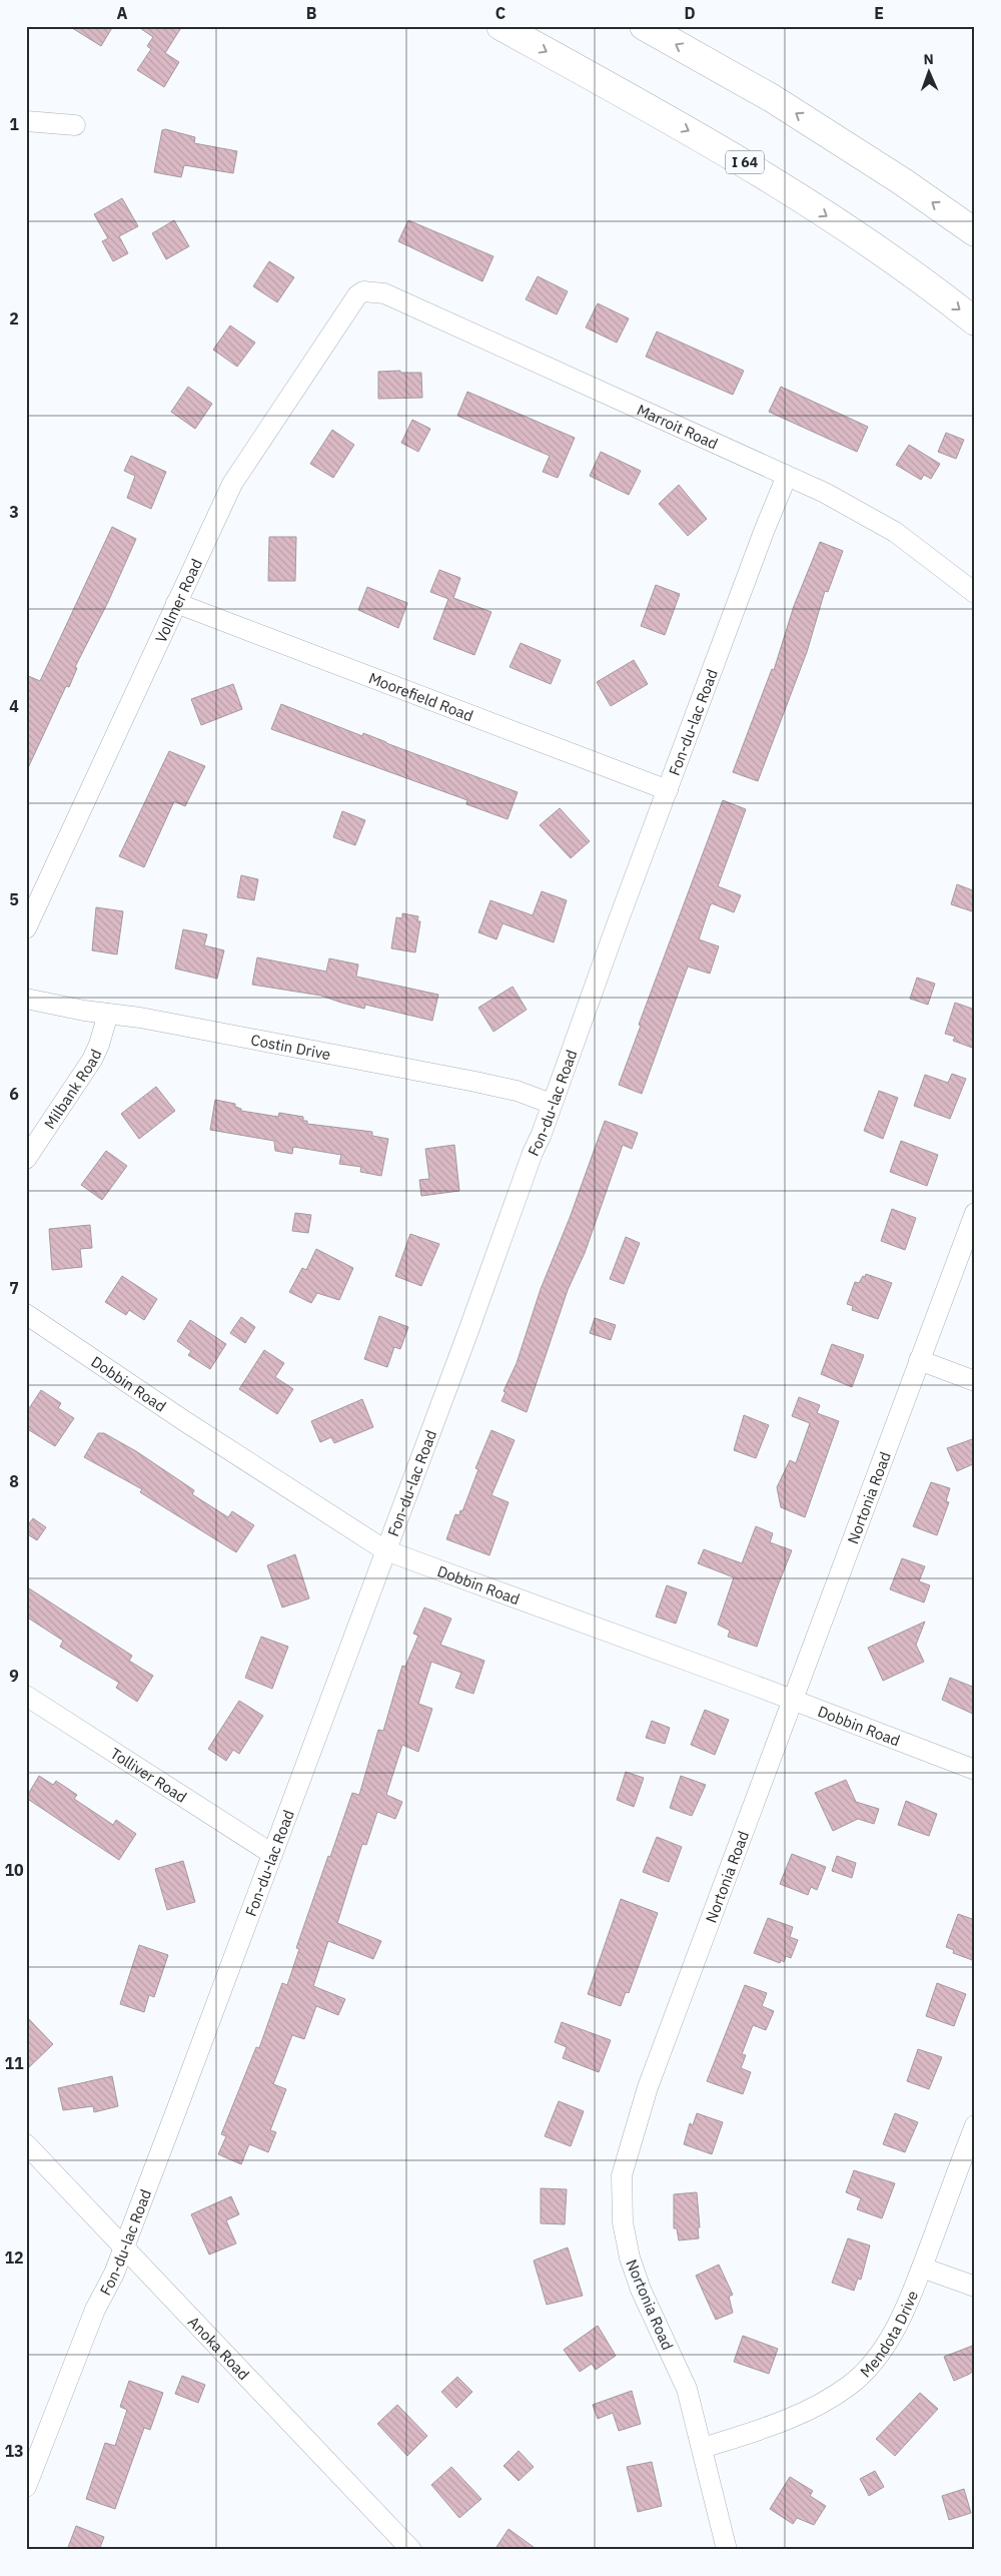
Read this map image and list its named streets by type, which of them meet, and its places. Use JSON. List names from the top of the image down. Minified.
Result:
{"streets":{"highway":["I 64"],"street":["Marroit Road","Vollmer Road","Moorefield Road","Fon-du-lac Road","Costin Drive","Milbank Road","Dobbin Road","Nortonia Road","Tolliver Road","Mendota Drive","Anoka Road"]},"crossings":[["Marroit Road","Vollmer Road"],["Marroit Road","Fon-du-lac Road"],["Vollmer Road","Moorefield Road"],["Moorefield Road","Fon-du-lac Road"],["Fon-du-lac Road","Costin Drive"],["Fon-du-lac Road","Dobbin Road"],["Fon-du-lac Road","Tolliver Road"],["Fon-du-lac Road","Anoka Road"],["Costin Drive","Milbank Road"],["Dobbin Road","Nortonia Road"],["Nortonia Road","Mendota Drive"]],"north":"top","grid":{"columns":["A","B","C","D","E"],"rows":["1","2","3","4","5","6","7","8","9","10","11","12","13"]}}
